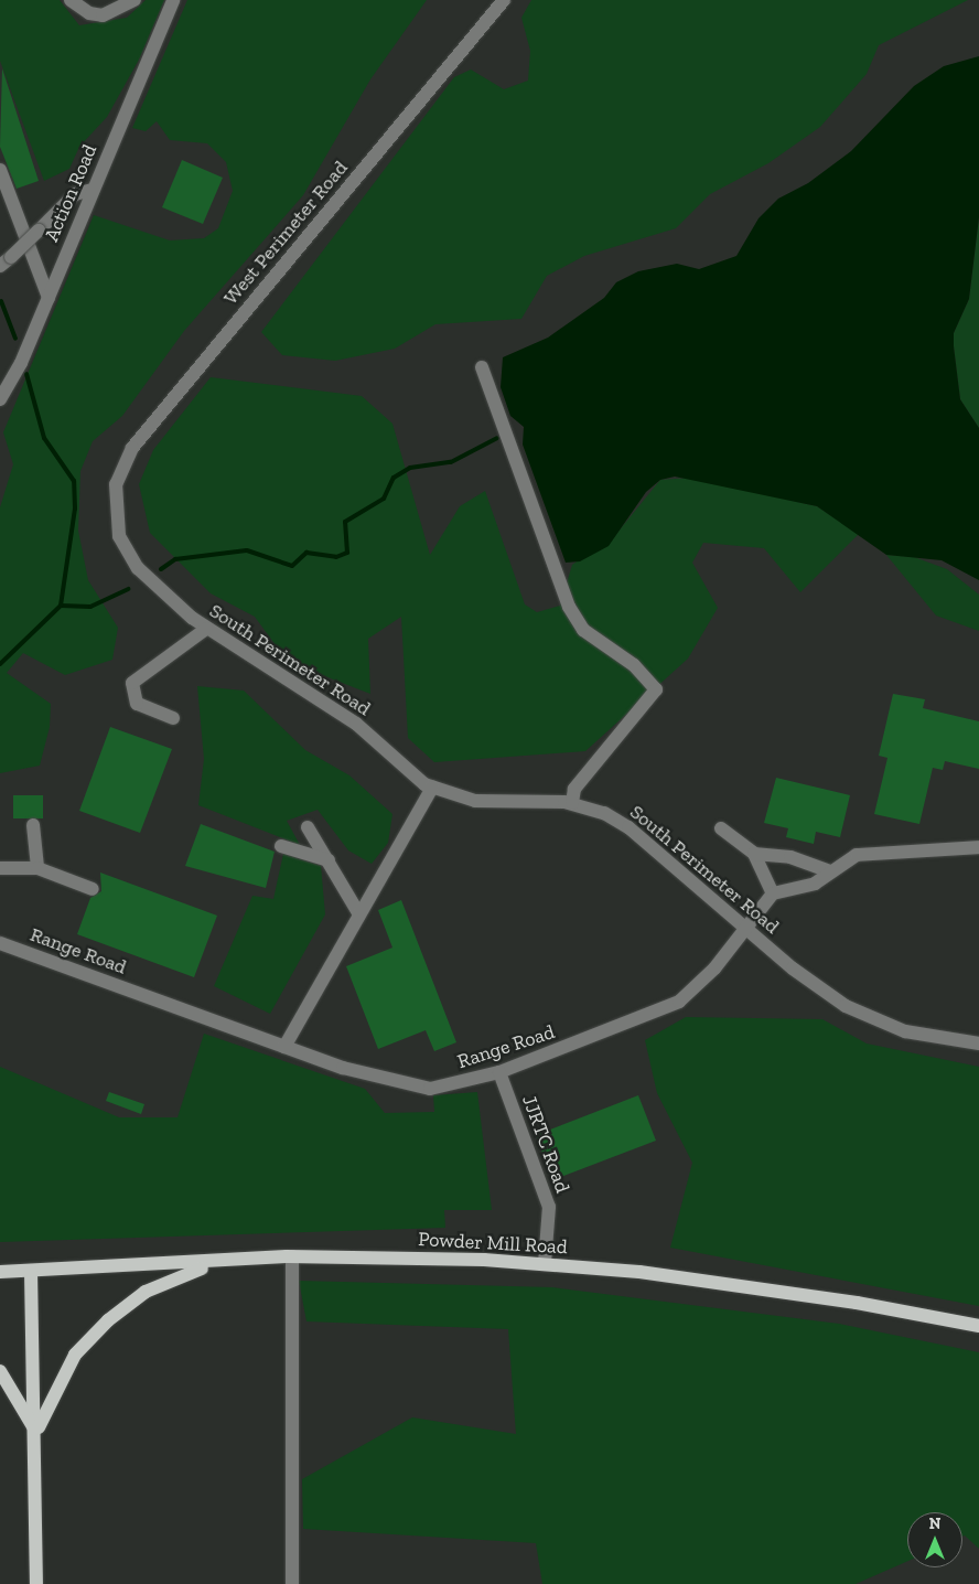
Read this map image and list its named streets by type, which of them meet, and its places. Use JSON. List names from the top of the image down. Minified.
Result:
{"streets":{"main road":["Powder Mill Road"],"lane":["Action Road","West Perimeter Road","South Perimeter Road","Range Road","JJRTC Road"]},"crossings":[["West Perimeter Road","South Perimeter Road"],["South Perimeter Road","Range Road"],["Range Road","JJRTC Road"],["JJRTC Road","Powder Mill Road"]],"north":"top"}
